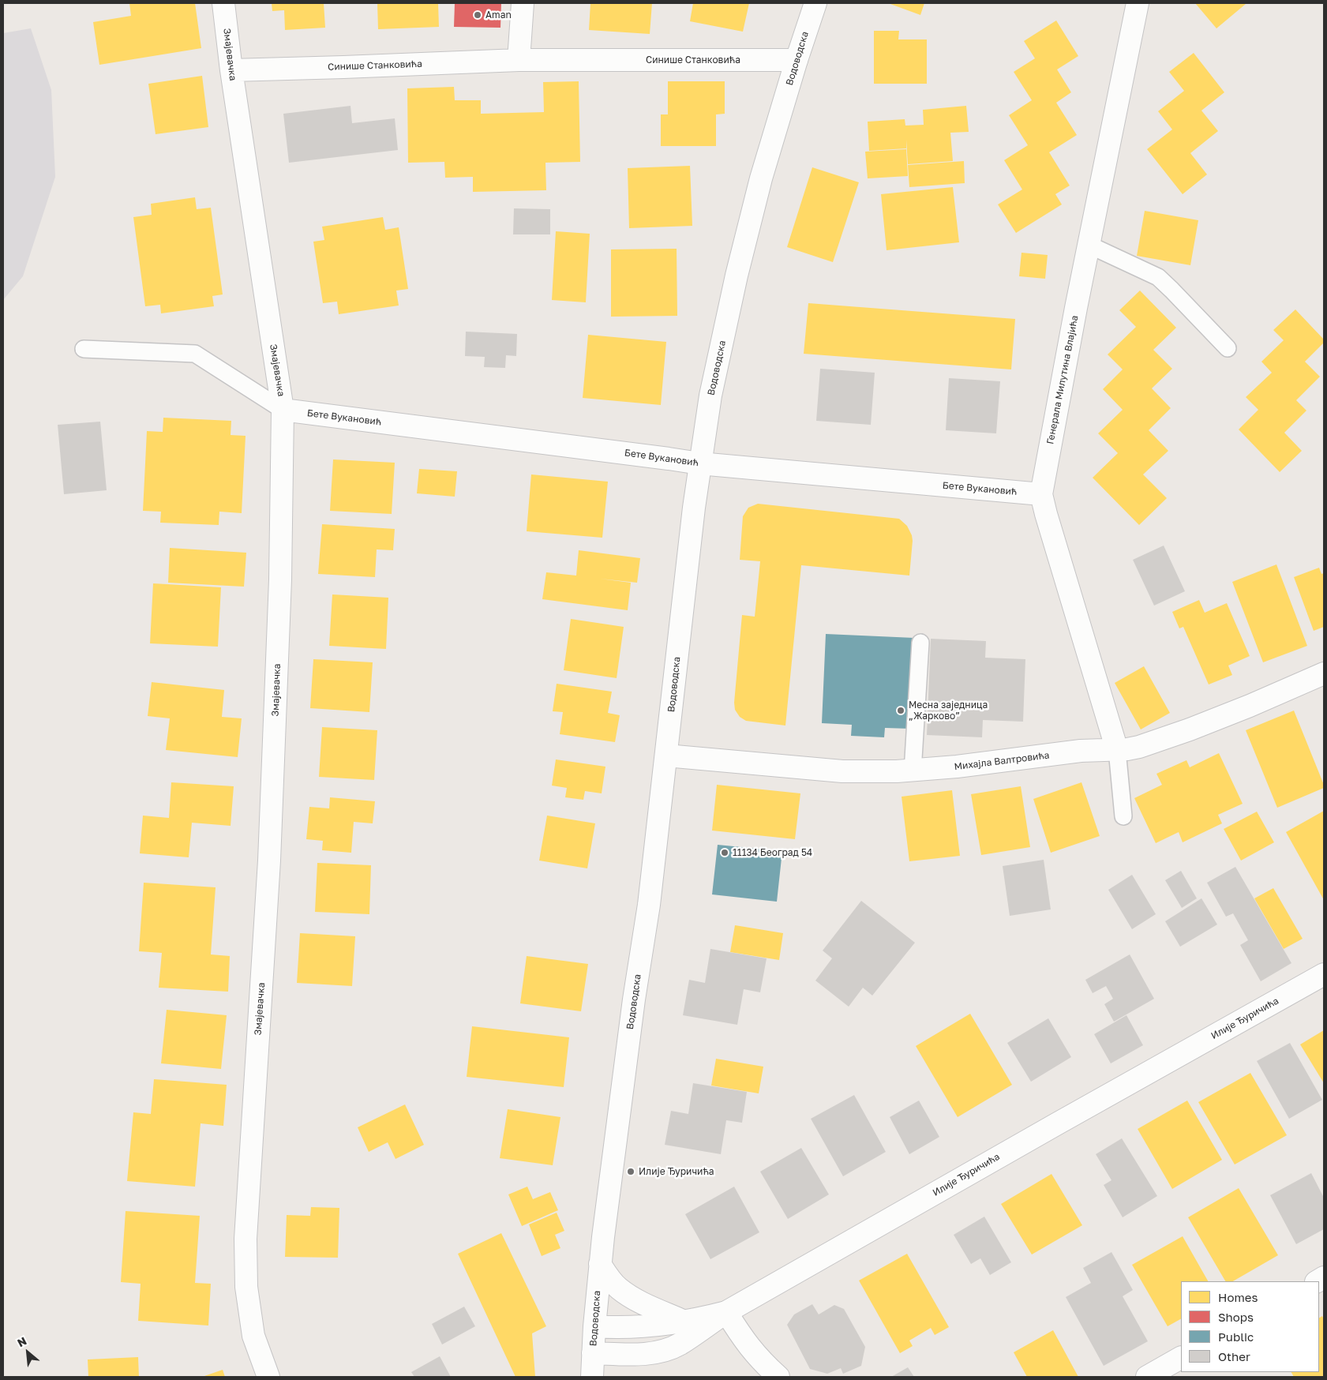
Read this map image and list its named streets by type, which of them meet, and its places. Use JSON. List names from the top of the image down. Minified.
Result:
{"streets":{"street":["Змајевачка","Водоводска","Синише Станковића","Генерала Милутина Влајића","Бете Вукановић","Михајла Валтровића","Илије Ђуричића"]},"crossings":[["Змајевачка","Синише Станковића"],["Змајевачка","Бете Вукановић"],["Водоводска","Синише Станковића"],["Водоводска","Бете Вукановић"],["Водоводска","Михајла Валтровића"],["Водоводска","Илије Ђуричића"],["Генерала Милутина Влајића","Бете Вукановић"],["Генерала Милутина Влајића","Михајла Валтровића"]],"places":["Aman","Месна заједница „Жарково”","11134 Београд 54","Илије Ђуричића"],"legend":["Homes","Shops","Public","Other"],"north":"top left"}
